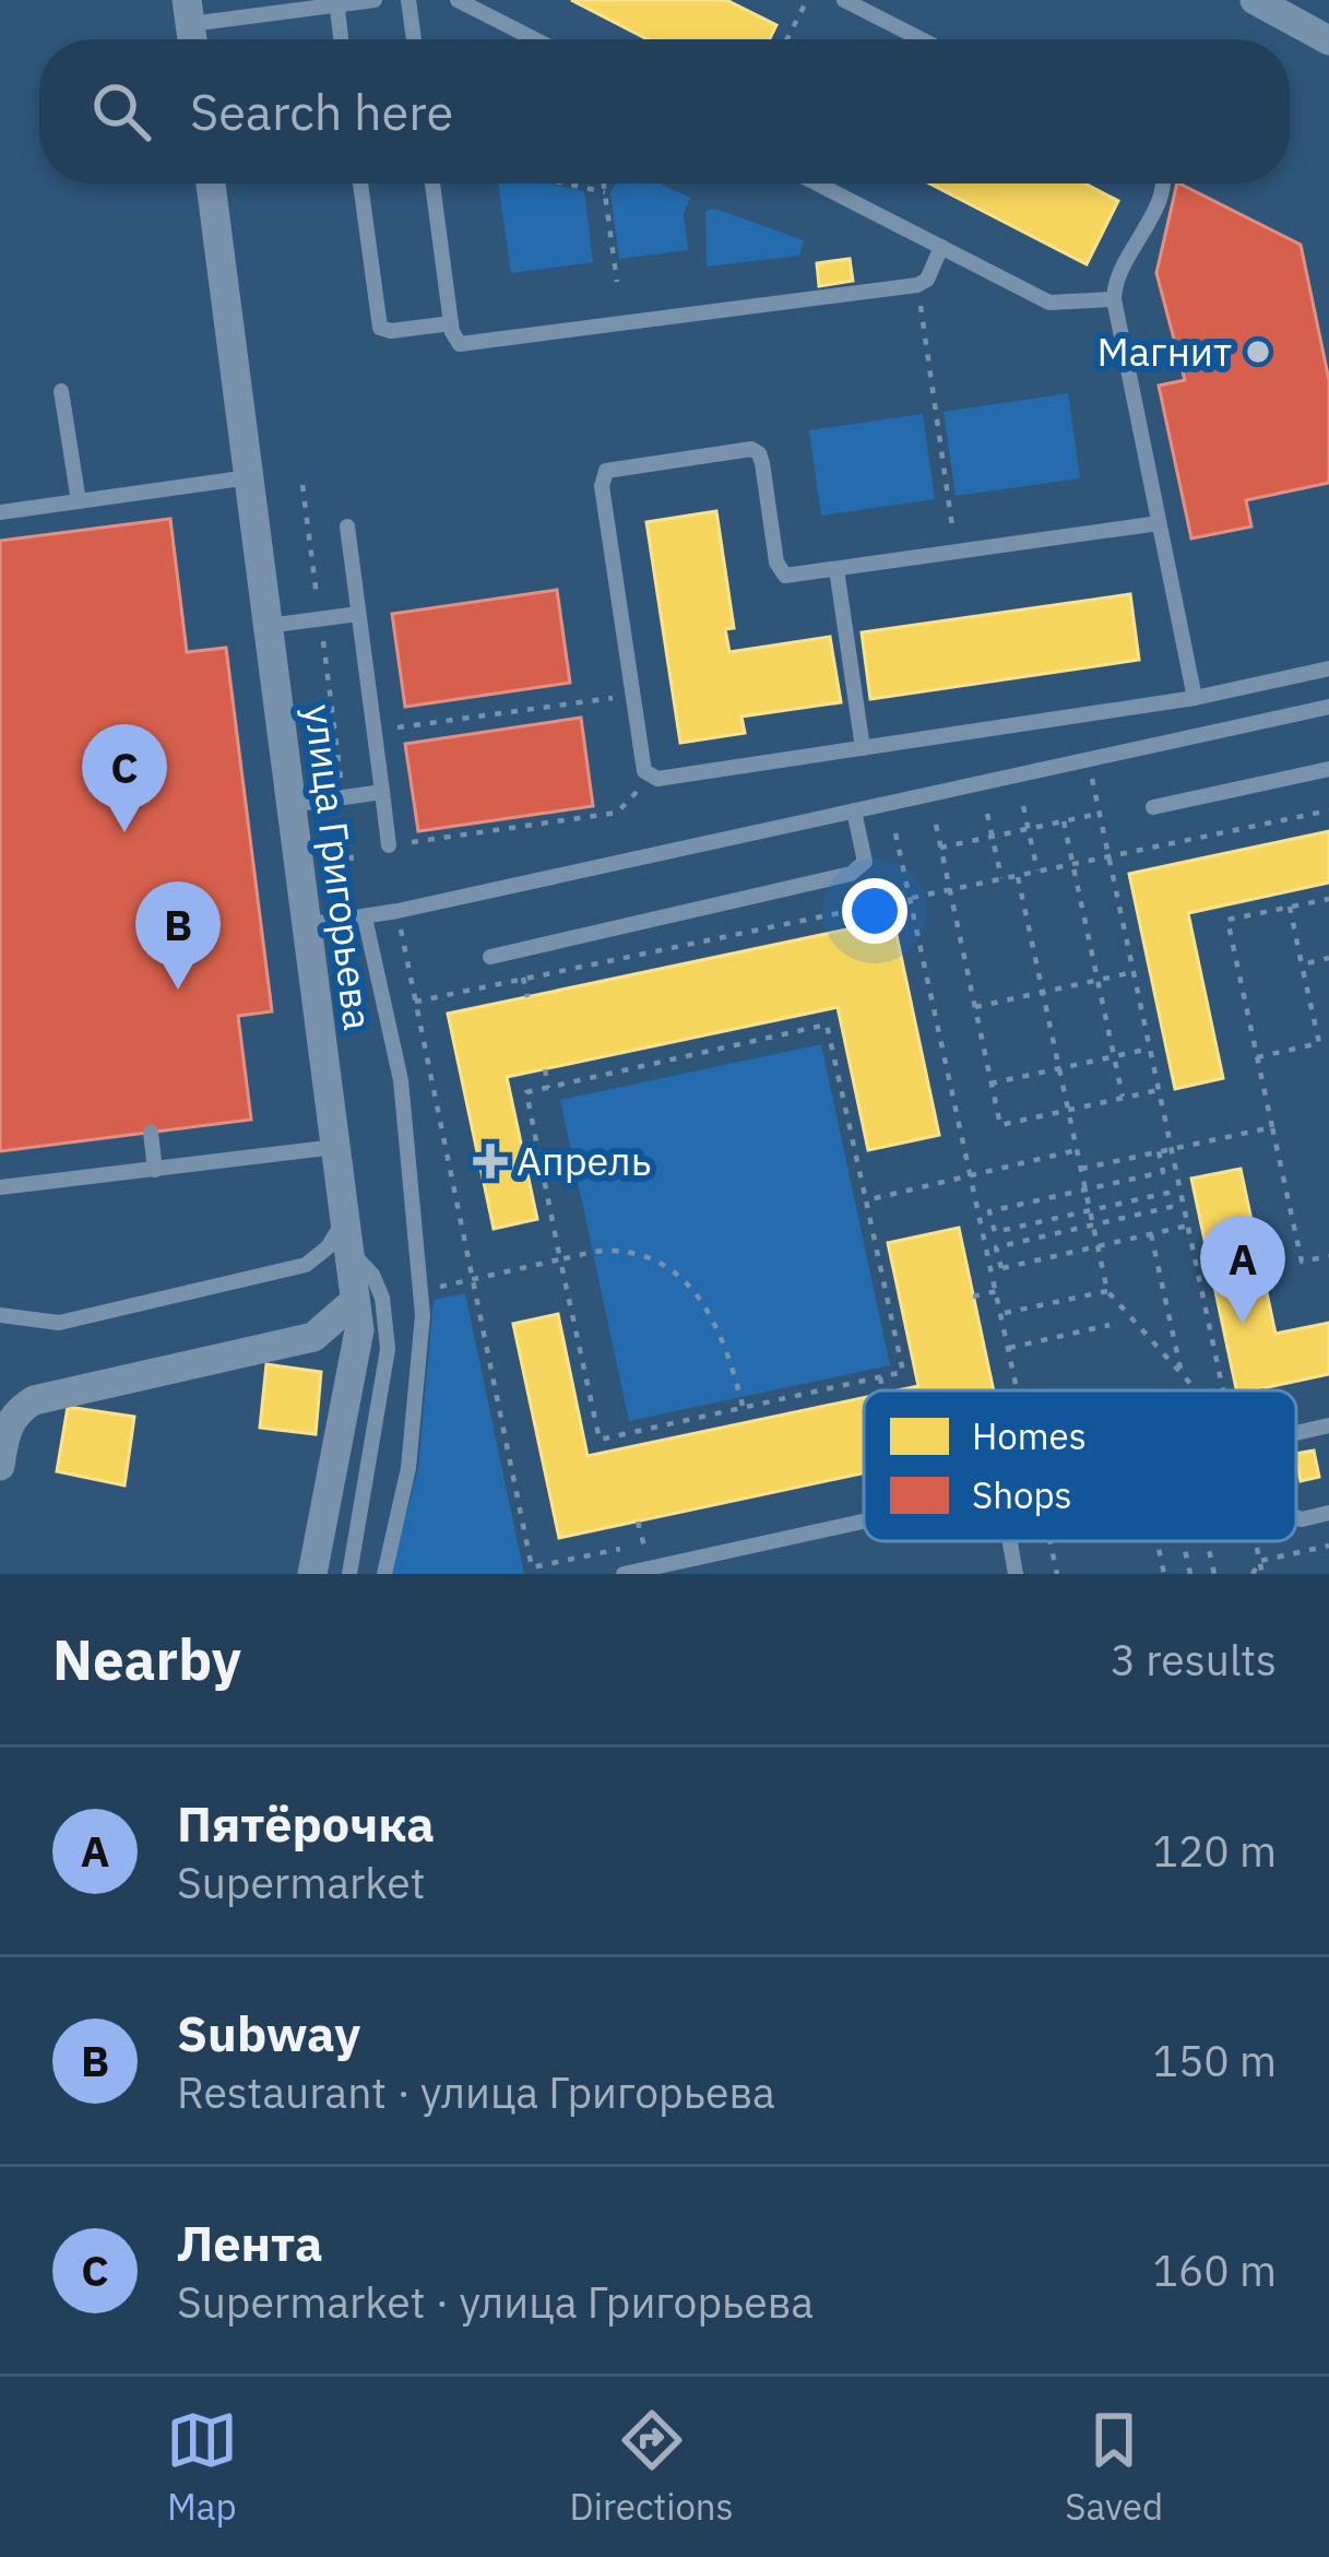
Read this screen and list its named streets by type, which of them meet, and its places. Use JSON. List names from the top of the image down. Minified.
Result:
{"streets":{"street":["улица Григорьева"]},"places":{"other":["Магнит"],"health":["Апрель"]},"legend":["Homes","Shops"],"page":{"search":"Search here","pins":["C","B","A"],"heading":["Nearby","3 results"],"list":[{"mark":"A","name":"Пятёрочка","note":"Supermarket","value":"120 m"},{"mark":"B","name":"Subway","note":"Restaurant · улица Григорьева","value":"150 m"},{"mark":"C","name":"Лента","note":"Supermarket · улица Григорьева","value":"160 m"}],"nav":["Map","Directions","Saved"]}}
